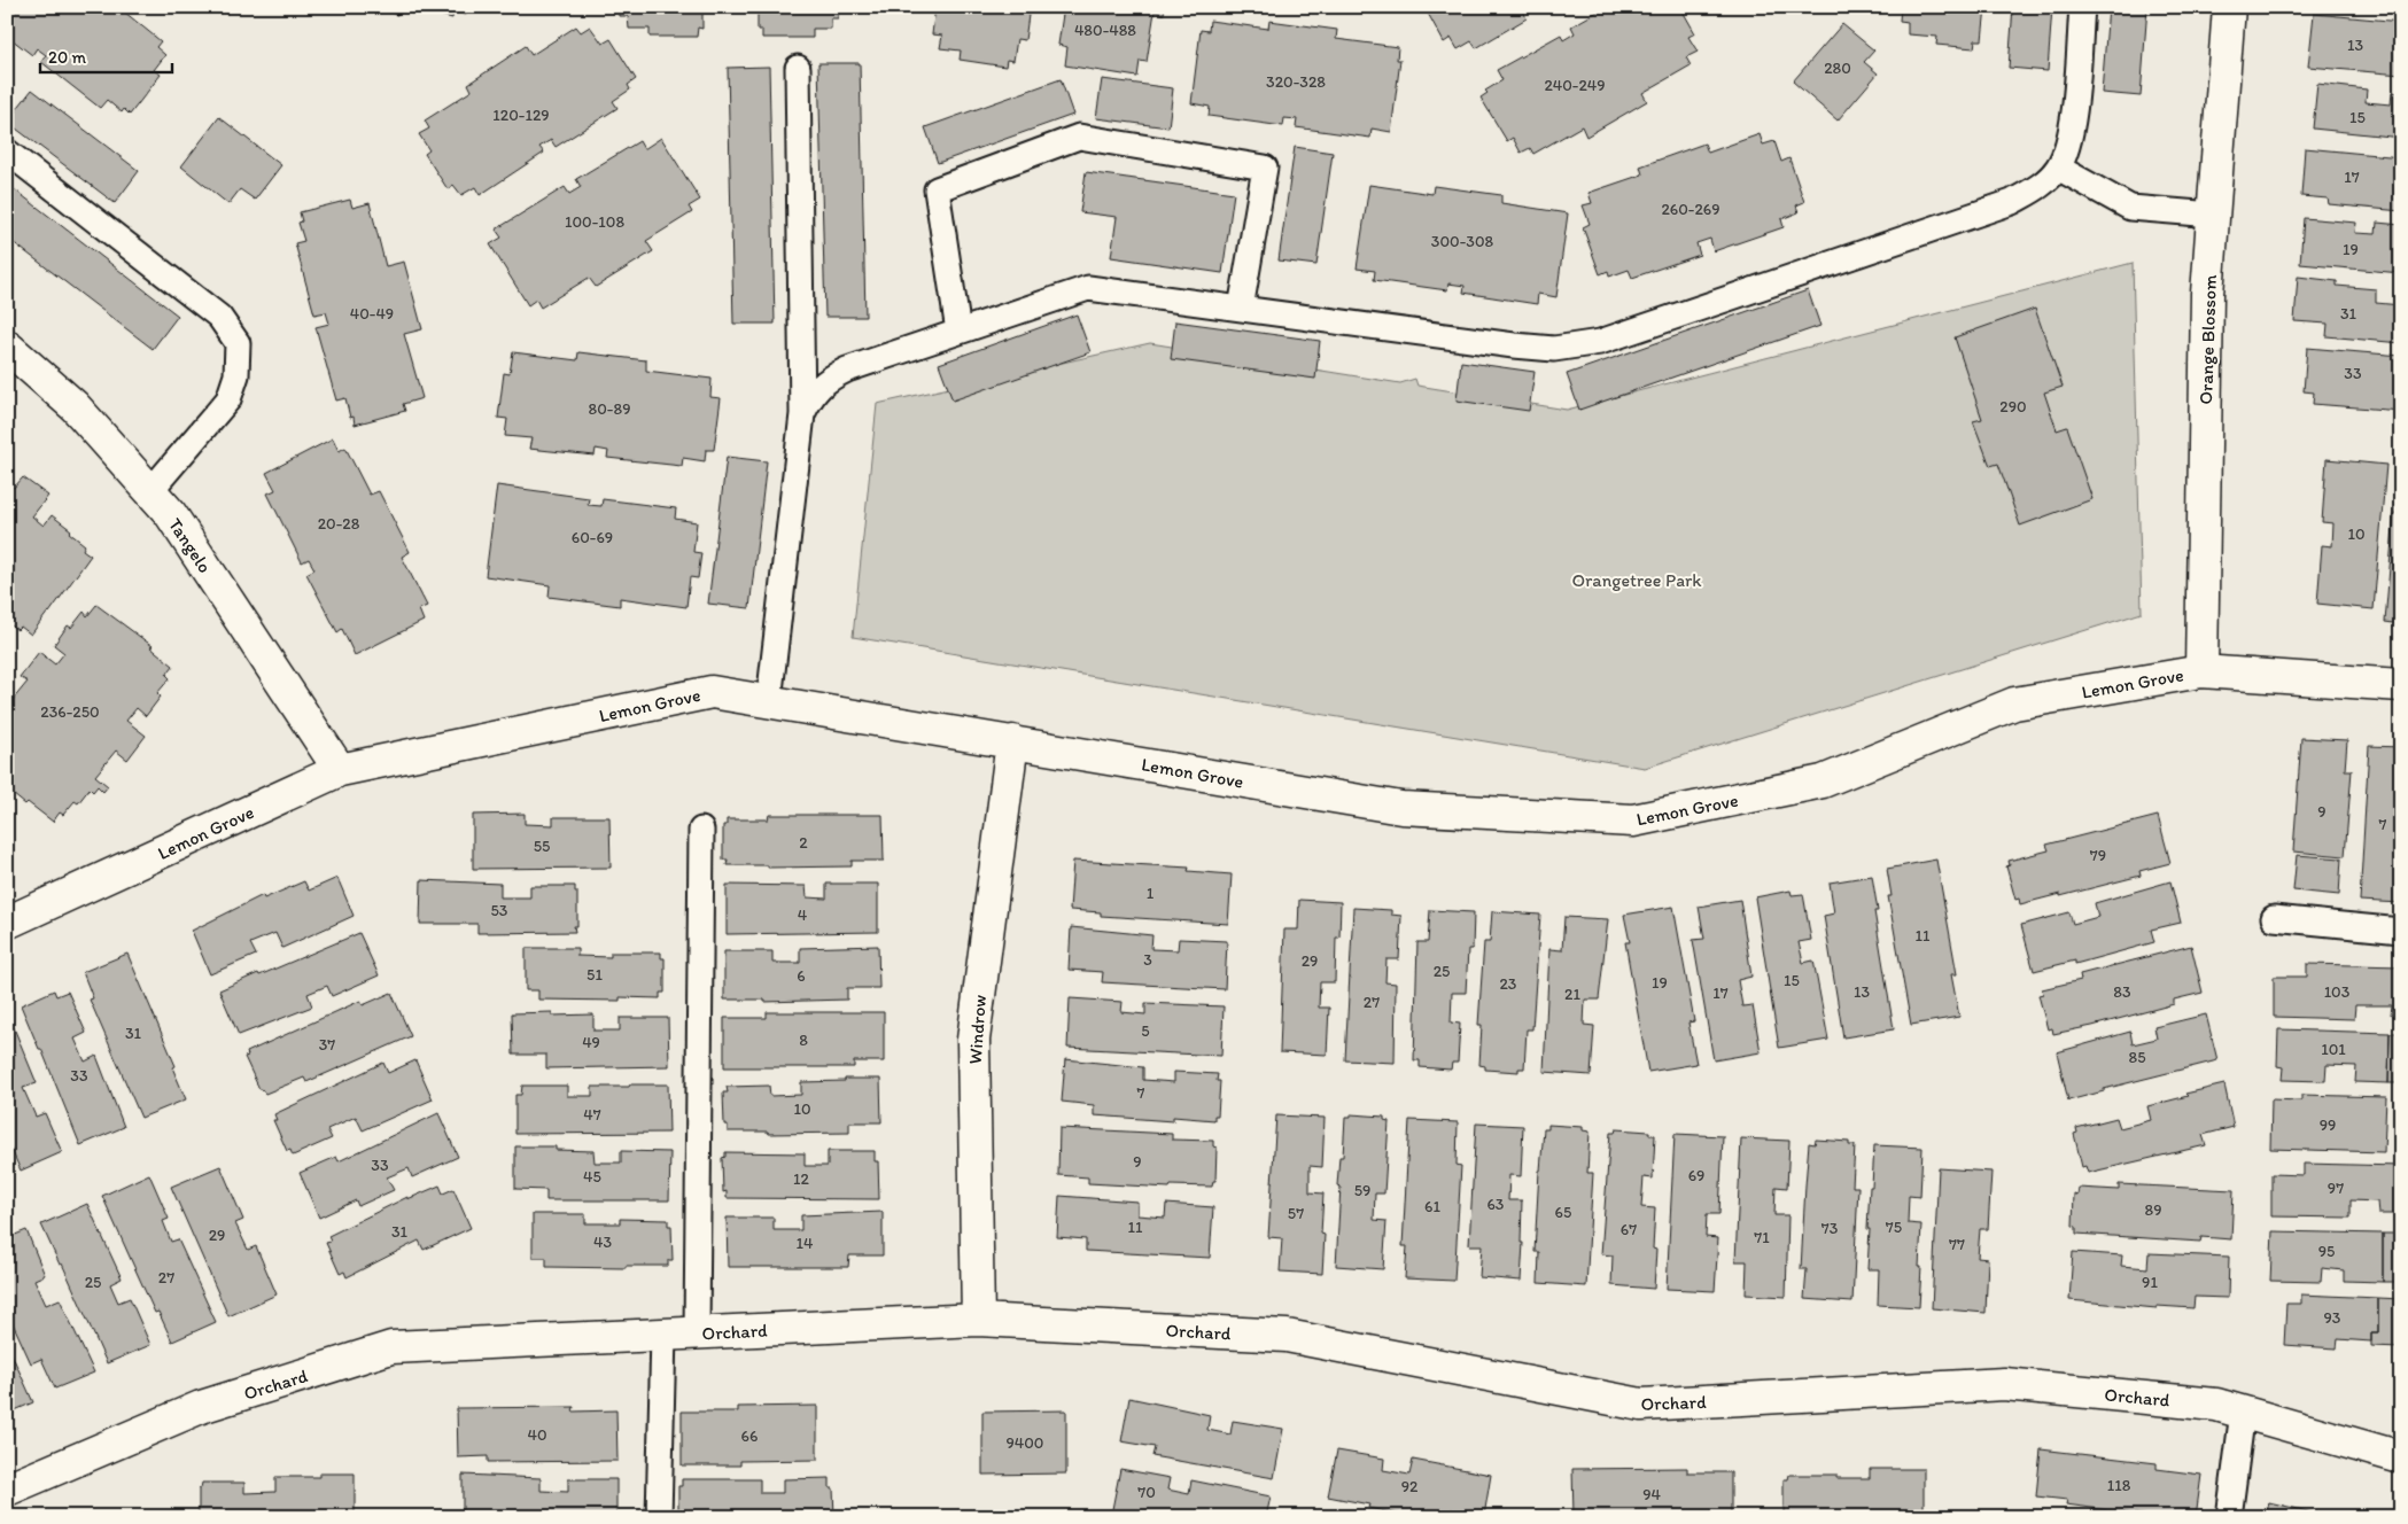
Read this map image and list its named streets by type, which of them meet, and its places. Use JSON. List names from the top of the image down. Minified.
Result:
{"streets":{"street":["Orange Blossom","Tangelo","Lemon Grove","Windrow","Orchard"]},"crossings":[["Orange Blossom","Lemon Grove"],["Tangelo","Lemon Grove"],["Lemon Grove","Windrow"],["Windrow","Orchard"]],"parks":["Orangetree Park"],"house_numbers":["480-488","13","280","320-328","240-249","120-129","15","17","260-269","100-108","300-308","19","40-49","31","33","290","80-89","20-28","10","60-69","236-250","9","7","2","55","79","1","53","4","11","3","29","25","51","6","15","19","23","13","83","103","17","21","27","5","31","8","49","37","101","85","33","7","10","47","99","9","33","69","45","12","97","59","63","61","89","65","57","11","75","73","67","31","29","71","43","14","77","95","27","25","91","93","40","66","9400","118","92","70","94"],"scale_bar":"20 m"}
